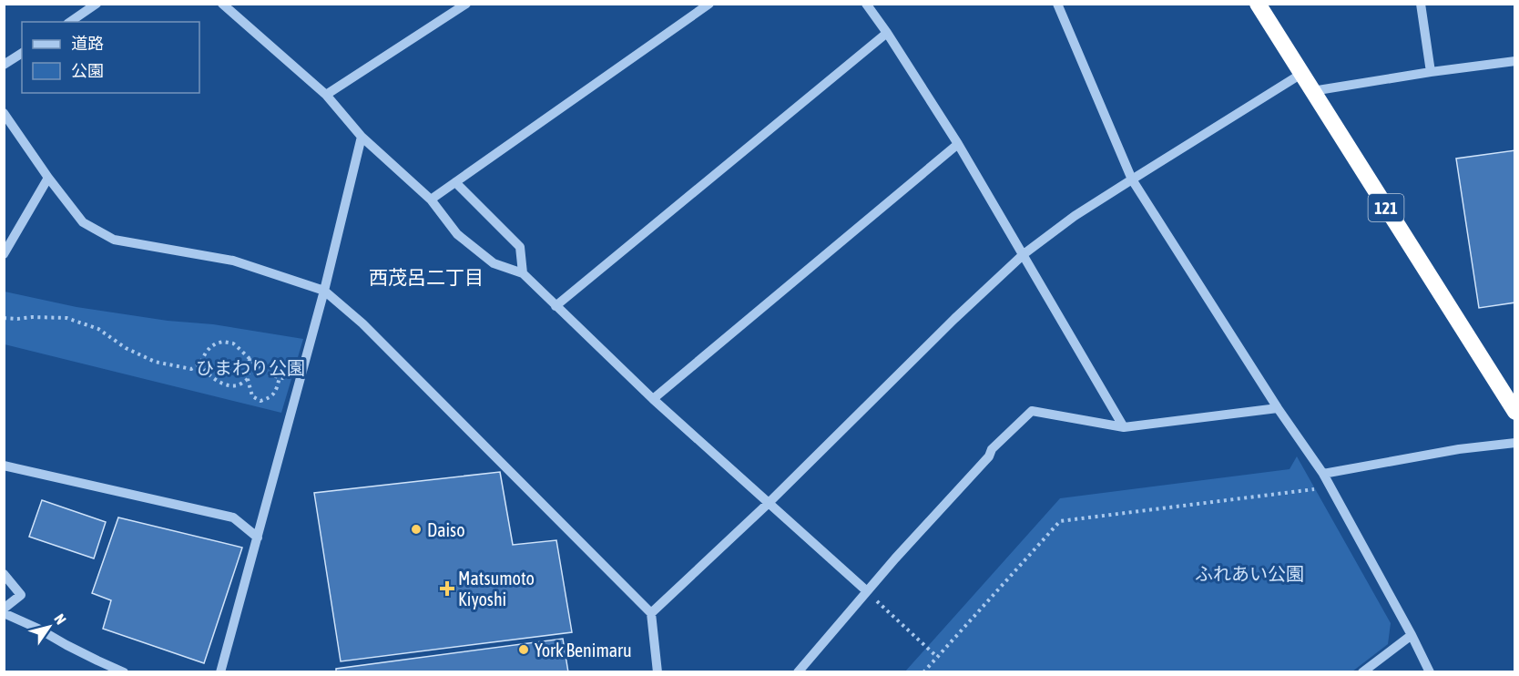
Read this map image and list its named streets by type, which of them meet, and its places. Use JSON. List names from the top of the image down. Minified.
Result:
{"streets":{"highway":["121"]},"districts":["西茂呂二丁目"],"parks":["ひまわり公園","ふれあい公園"],"places":{"other":["Daiso","York Benimaru"],"health":["Matsumoto Kiyoshi"]},"legend":["道路","公園"],"north":"top right"}
